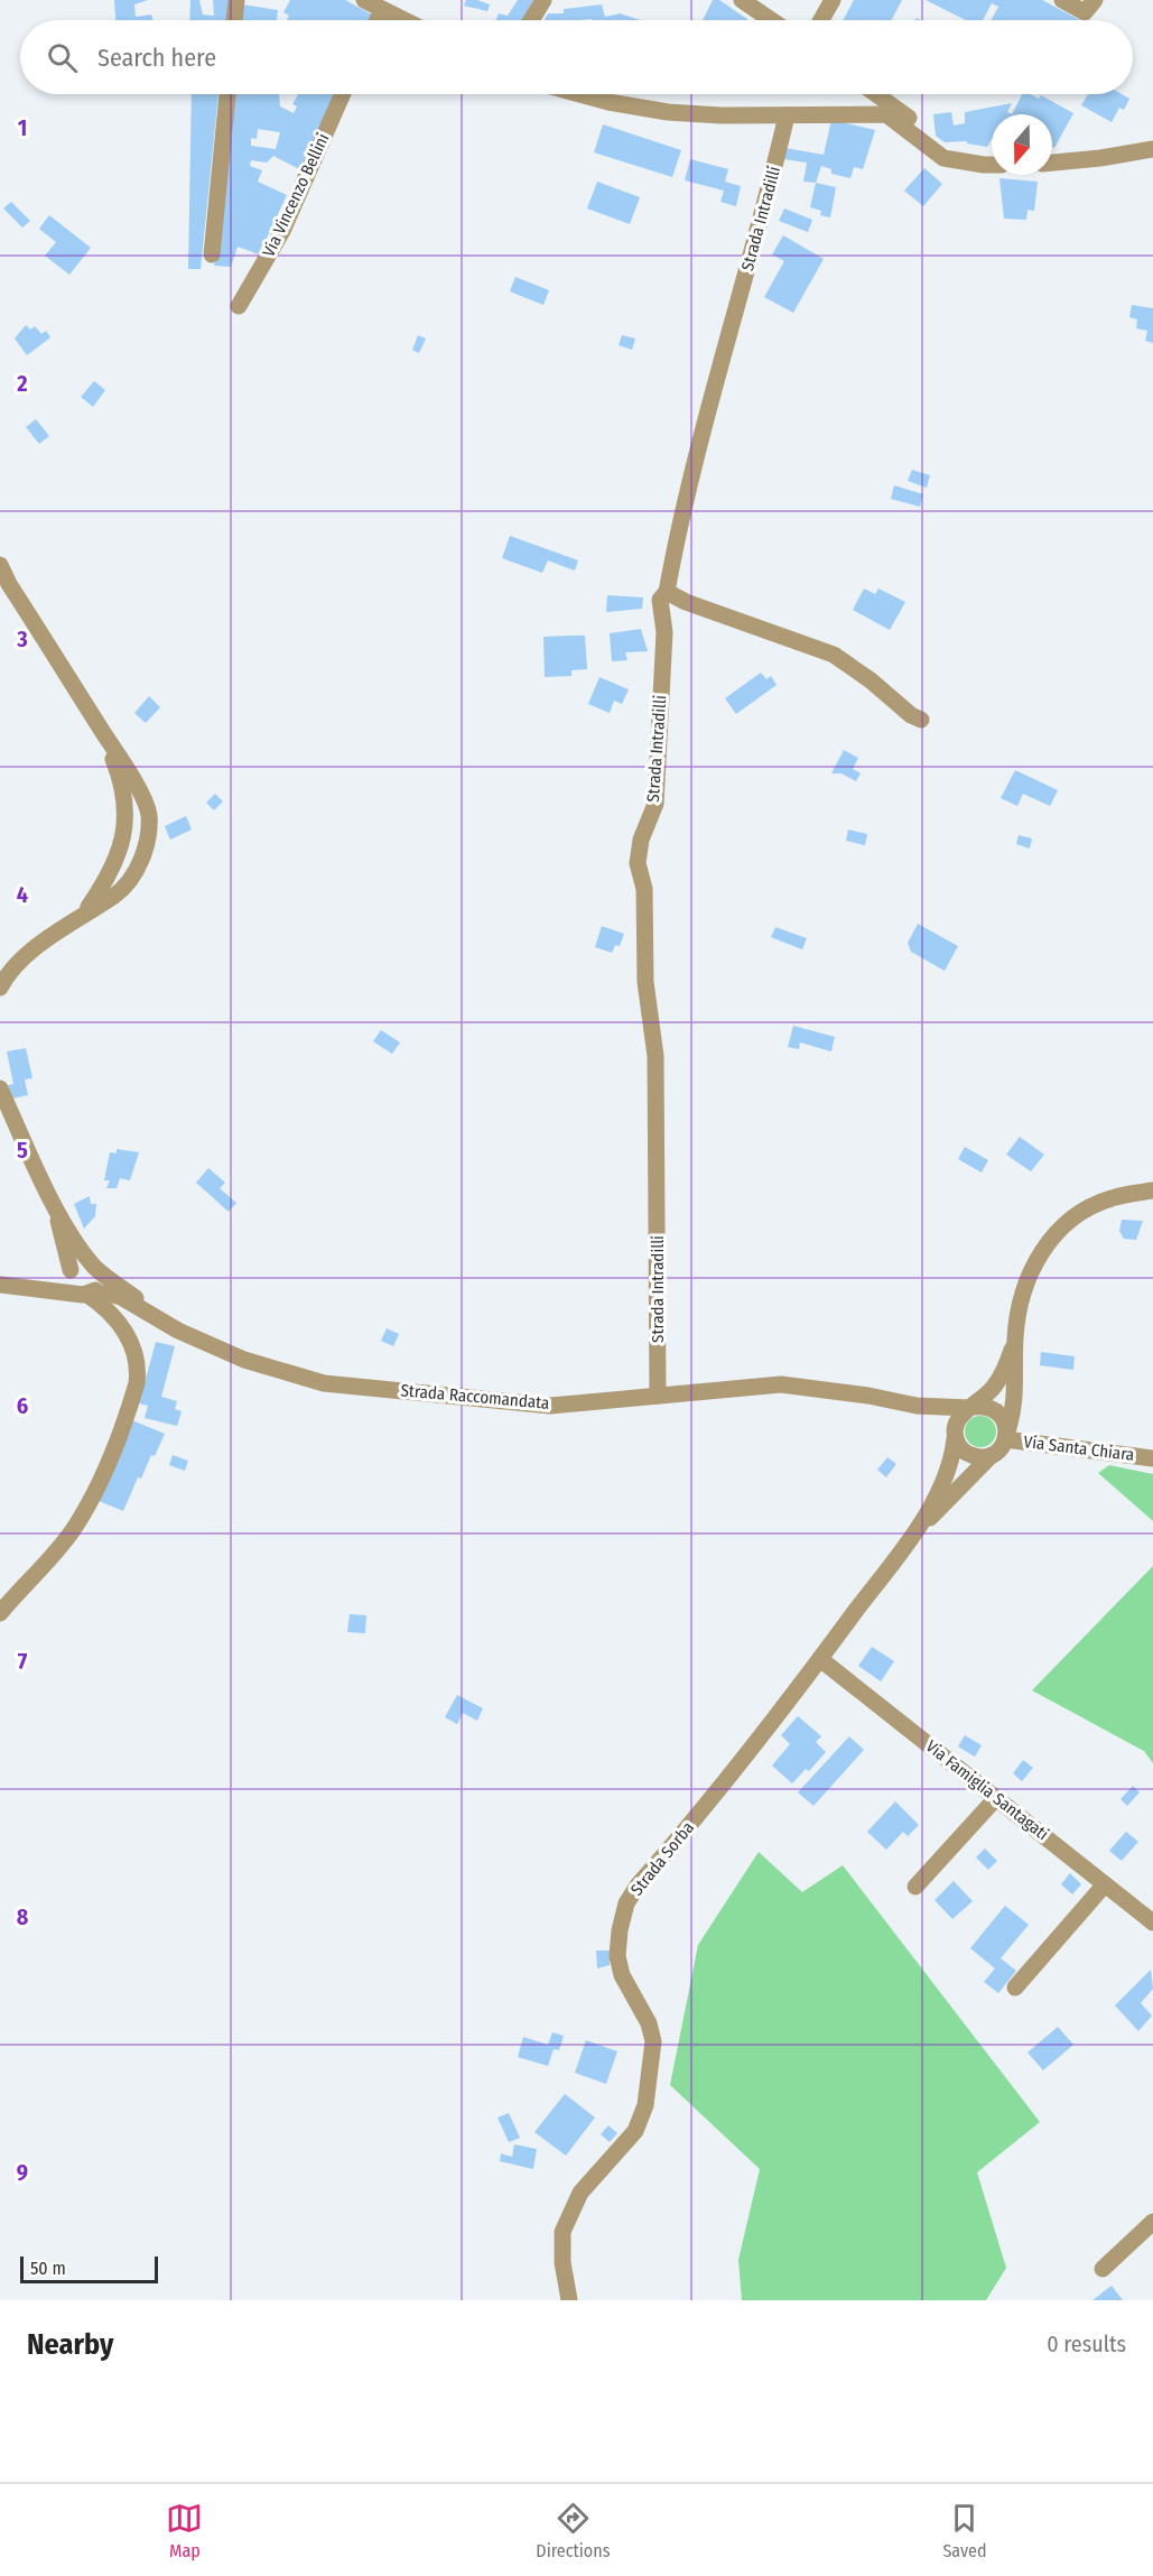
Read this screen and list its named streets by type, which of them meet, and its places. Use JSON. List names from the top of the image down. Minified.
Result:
{"streets":{"street":["Via Vincenzo Bellini","Strada Intradilli","Strada Raccomandata","Via Santa Chiara","Via Famiglia Santagati","Strada Sorba"]},"crossings":[["Strada Intradilli","Strada Raccomandata"],["Via Famiglia Santagati","Strada Sorba"]],"scale_bar":"50 m","north":"bottom","page":{"search":"Search here","scale":"50 m","heading":["Nearby","0 results"],"nav":["Map","Directions","Saved"]},"grid":{"rows":["1","2","3","4","5","6","7","8","9"]}}
